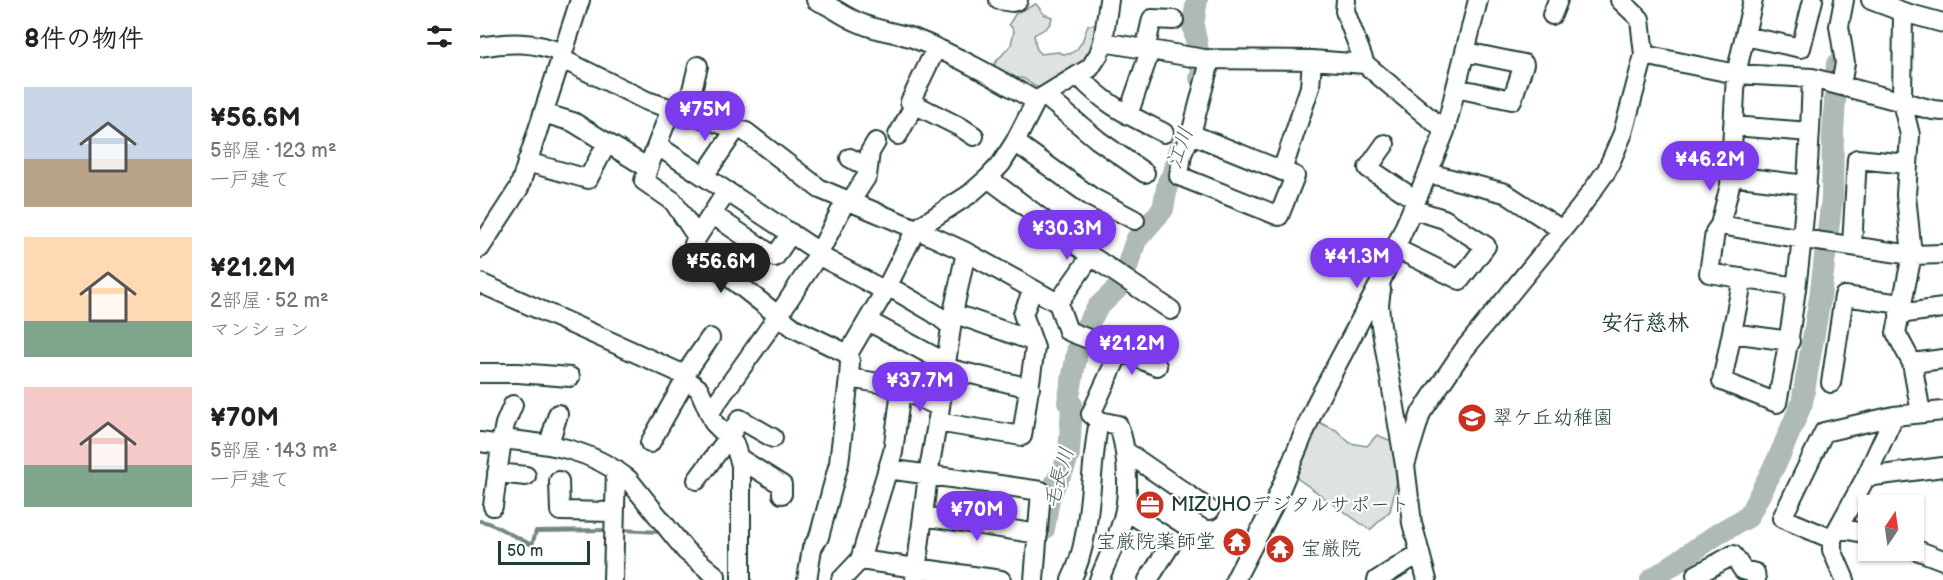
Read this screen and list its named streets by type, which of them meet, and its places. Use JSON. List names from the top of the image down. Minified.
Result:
{"districts":["安行慈林"],"water":["江川","毛長川"],"places":{"school or university":["翠ケ丘幼稚園"],"office":["MIZUHOデジタルサポート"],"temple":["宝厳院薬師堂","宝厳院"]},"scale_bar":"50 m","north":"top","page":{"heading":"8件の物件","list":[{"name":"¥56.6M","note":"5部屋 · 123 m² · 一戸建て"},{"name":"¥21.2M","note":"2部屋 · 52 m² · マンション"},{"name":"¥70M","note":"5部屋 · 143 m² · 一戸建て"}],"price":["¥75M","¥46.2M","¥30.3M","¥41.3M","¥56.6M","¥21.2M","¥37.7M","¥70M"],"scale":"50 m"}}
